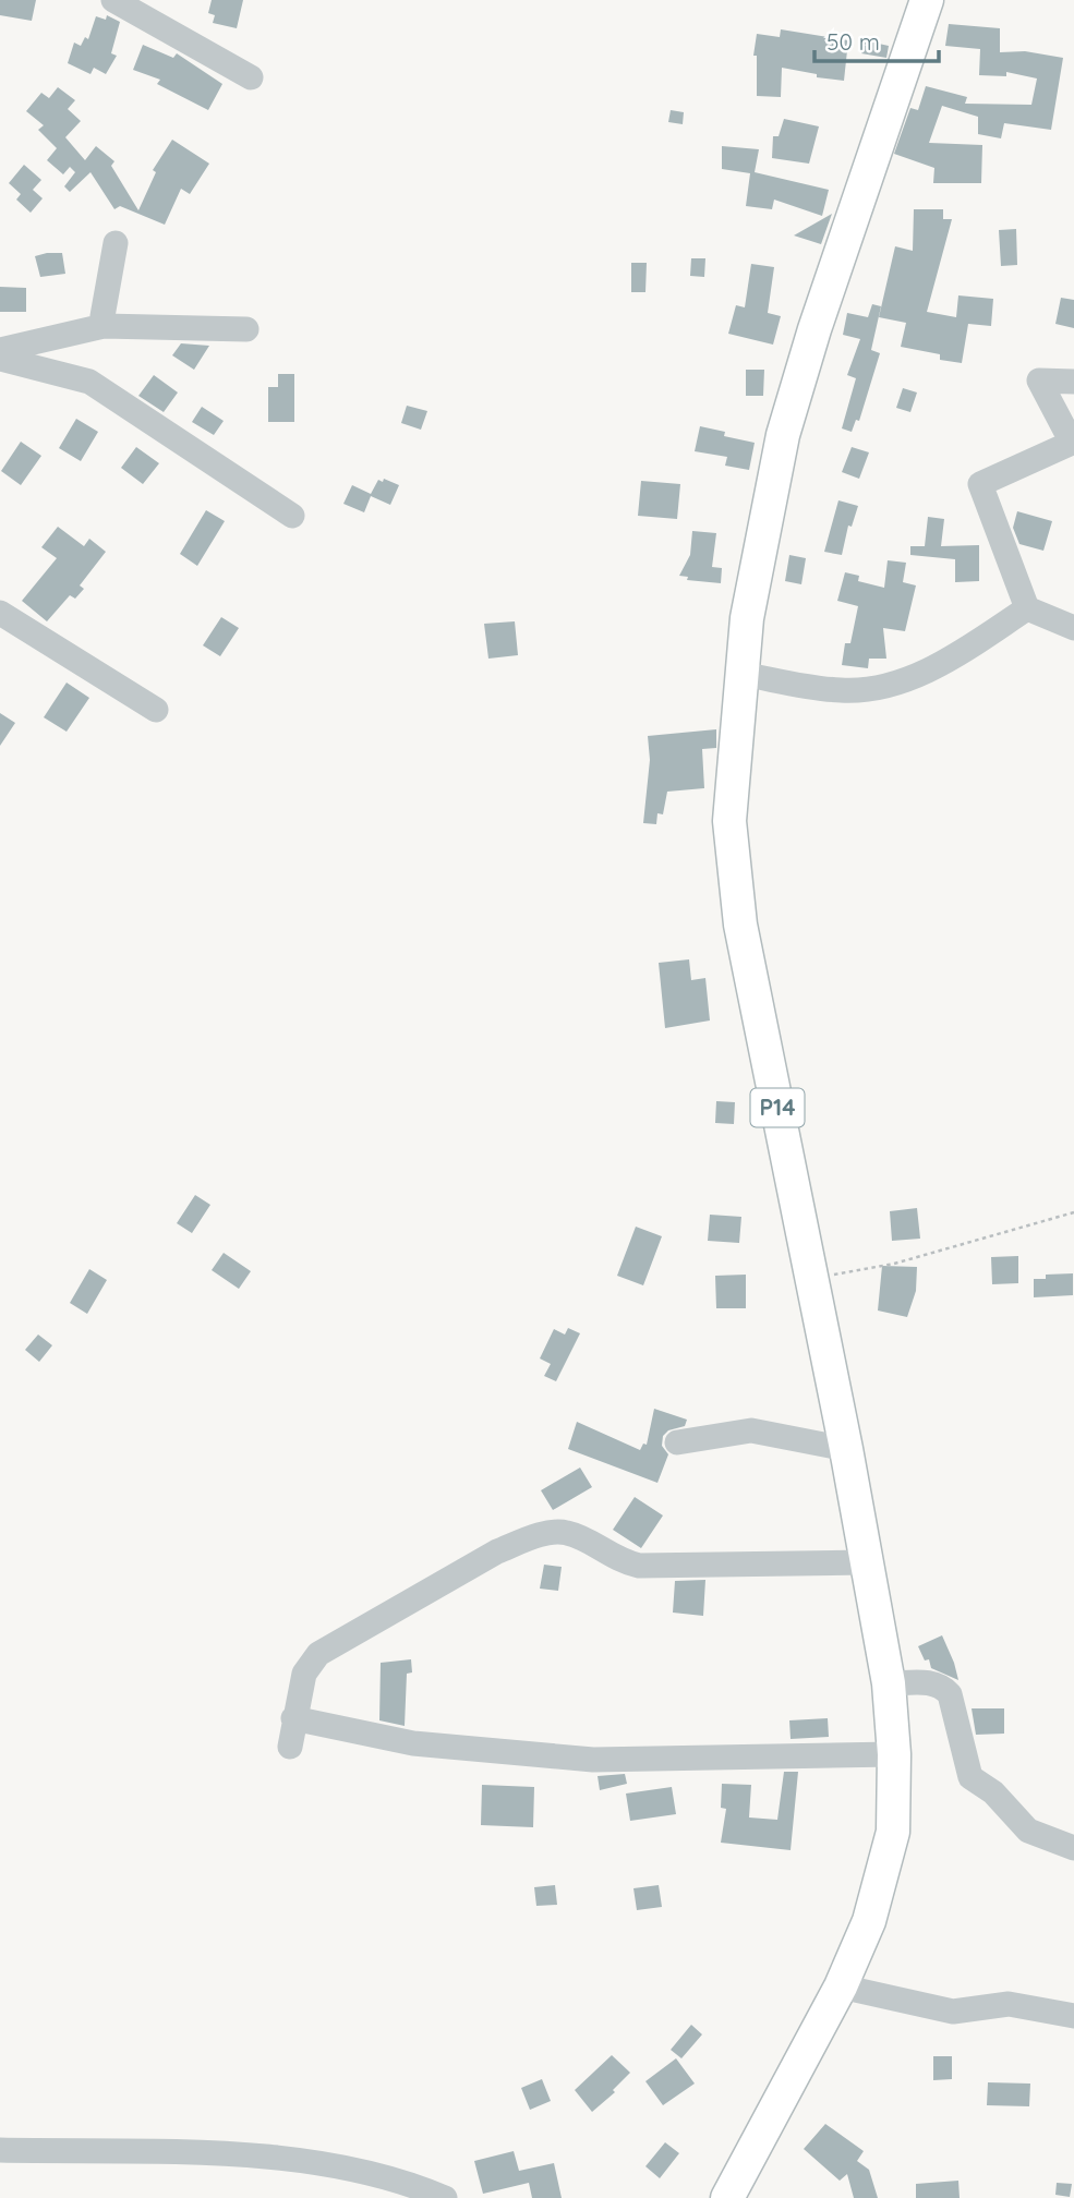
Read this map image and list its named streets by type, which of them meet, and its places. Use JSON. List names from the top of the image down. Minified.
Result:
{"streets":{"main road":["P14"]},"scale_bar":"50 m"}
